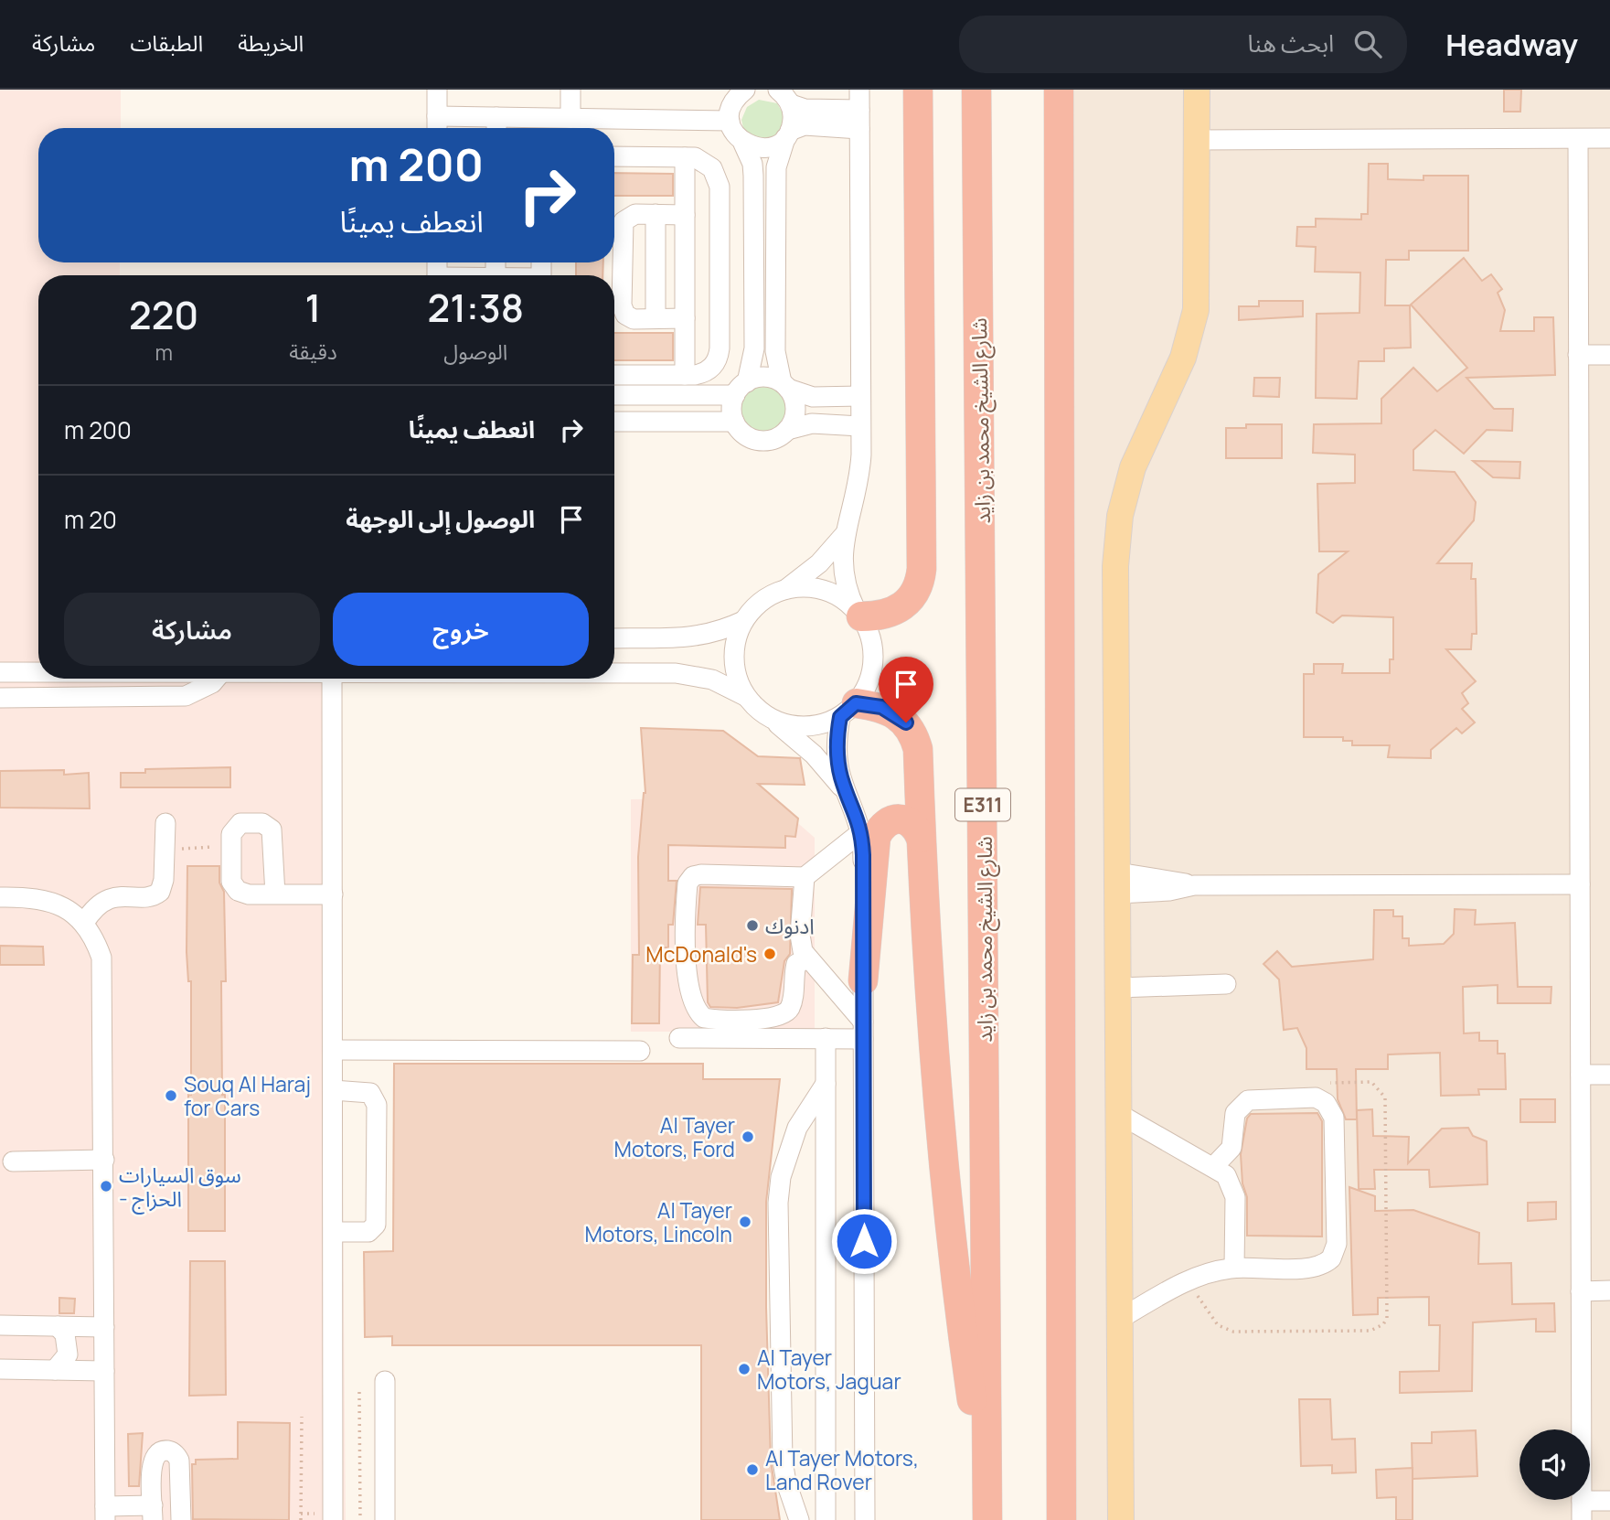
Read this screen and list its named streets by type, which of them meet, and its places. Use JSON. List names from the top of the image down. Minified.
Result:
{"streets":{"highway":["شارع الشيخ محمد بن زايد","E311"]},"places":["ادنوك","McDonald's","Souq Al Haraj for Cars","Al Tayer Motors, Ford","سوق السيارات - الحزاج","Al Tayer Motors, Lincoln","Al Tayer Motors, Jaguar","Al Tayer Motors, Land Rover"],"page":{"header":"Headway","search":"ابحث هنا","nav":["الخريطة","الطبقات","مشاركة"],"turn":["200 m","انعطف يمينًا"],"eta":["21:38","الوصول","1","دقيقة","220","m"],"list":[{"name":"انعطف يمينًا","value":"200 m"},{"name":"الوصول إلى الوجهة","value":"20 m"}],"buttons":["خروج","مشاركة"]}}
